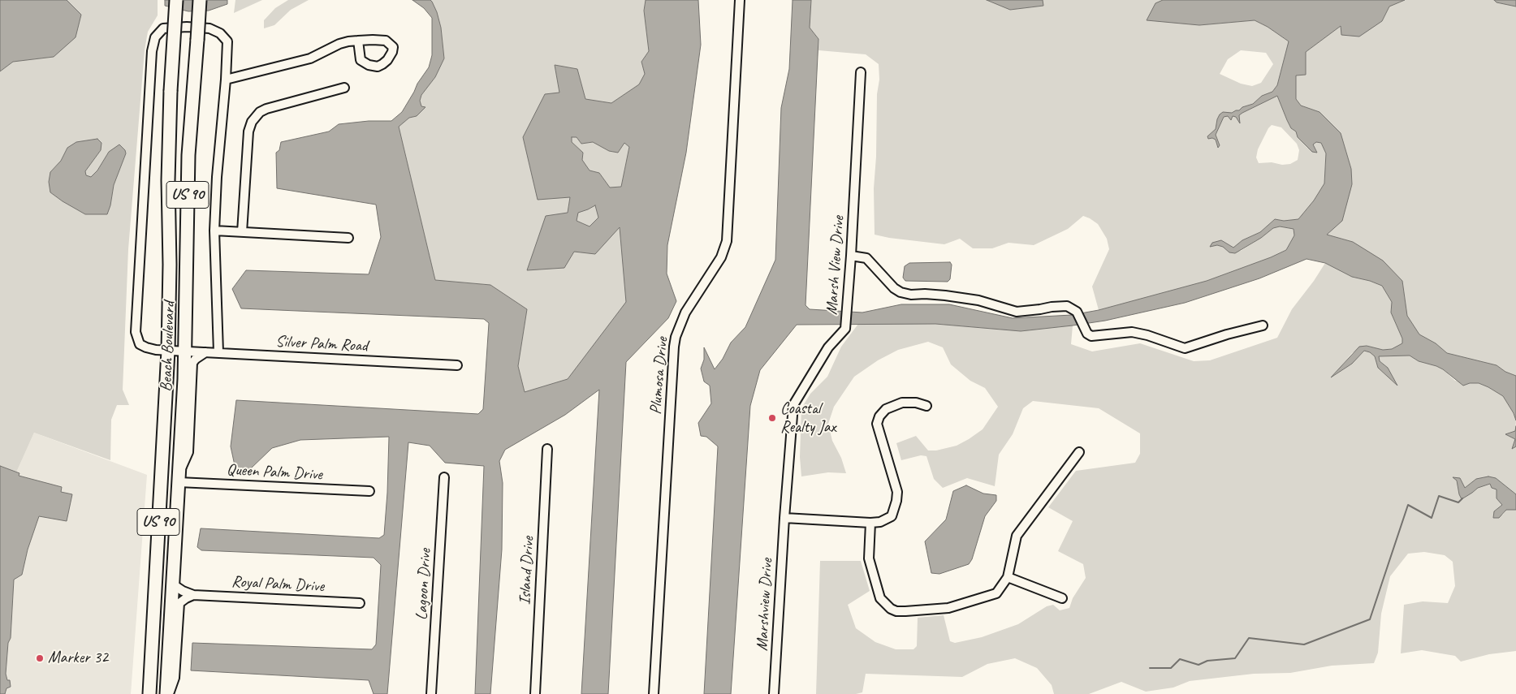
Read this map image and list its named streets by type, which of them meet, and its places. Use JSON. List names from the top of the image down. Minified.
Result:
{"streets":{"highway":["US 90","Beach Boulevard"],"street":["Marsh View Drive","Silver Palm Road","Plumosa Drive","Queen Palm Drive","Island Drive","Royal Palm Drive","Lagoon Drive","Marshview Drive"]},"crossings":[["US 90","Silver Palm Road"],["Marsh View Drive","Marshview Drive"],["Silver Palm Road","Beach Boulevard"],["Beach Boulevard","Queen Palm Drive"],["Beach Boulevard","Royal Palm Drive"]],"places":["Coastal Realty Jax","Marker 32"]}
